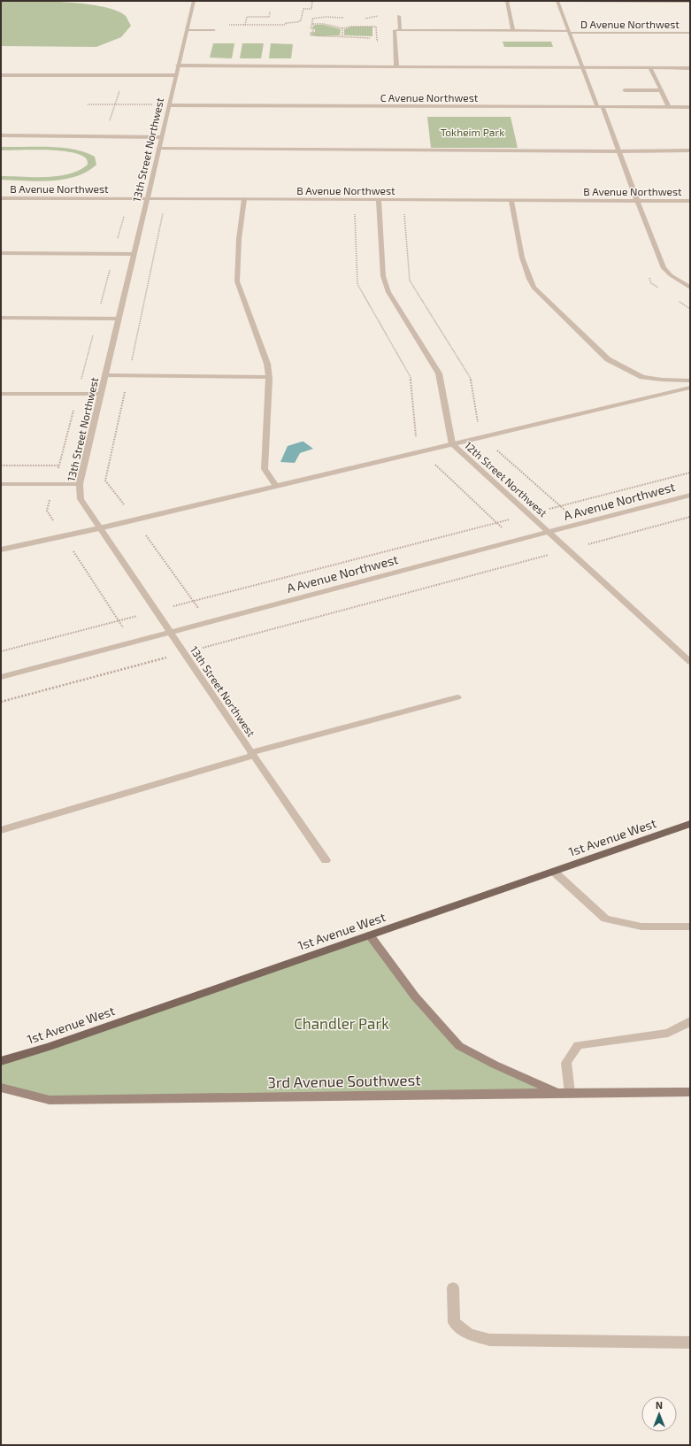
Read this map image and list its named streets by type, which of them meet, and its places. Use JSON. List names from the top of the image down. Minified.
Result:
{"streets":{"main road":["1st Avenue West","3rd Avenue Southwest"],"street":["D Avenue Northwest","C Avenue Northwest","13th Street Northwest","B Avenue Northwest","12th Street Northwest","A Avenue Northwest"]},"crossings":[["C Avenue Northwest","13th Street Northwest"],["13th Street Northwest","B Avenue Northwest"],["13th Street Northwest","A Avenue Northwest"],["B Avenue Northwest","12th Street Northwest"],["12th Street Northwest","A Avenue Northwest"]],"parks":["Tokheim Park","Chandler Park"],"north":"top"}
